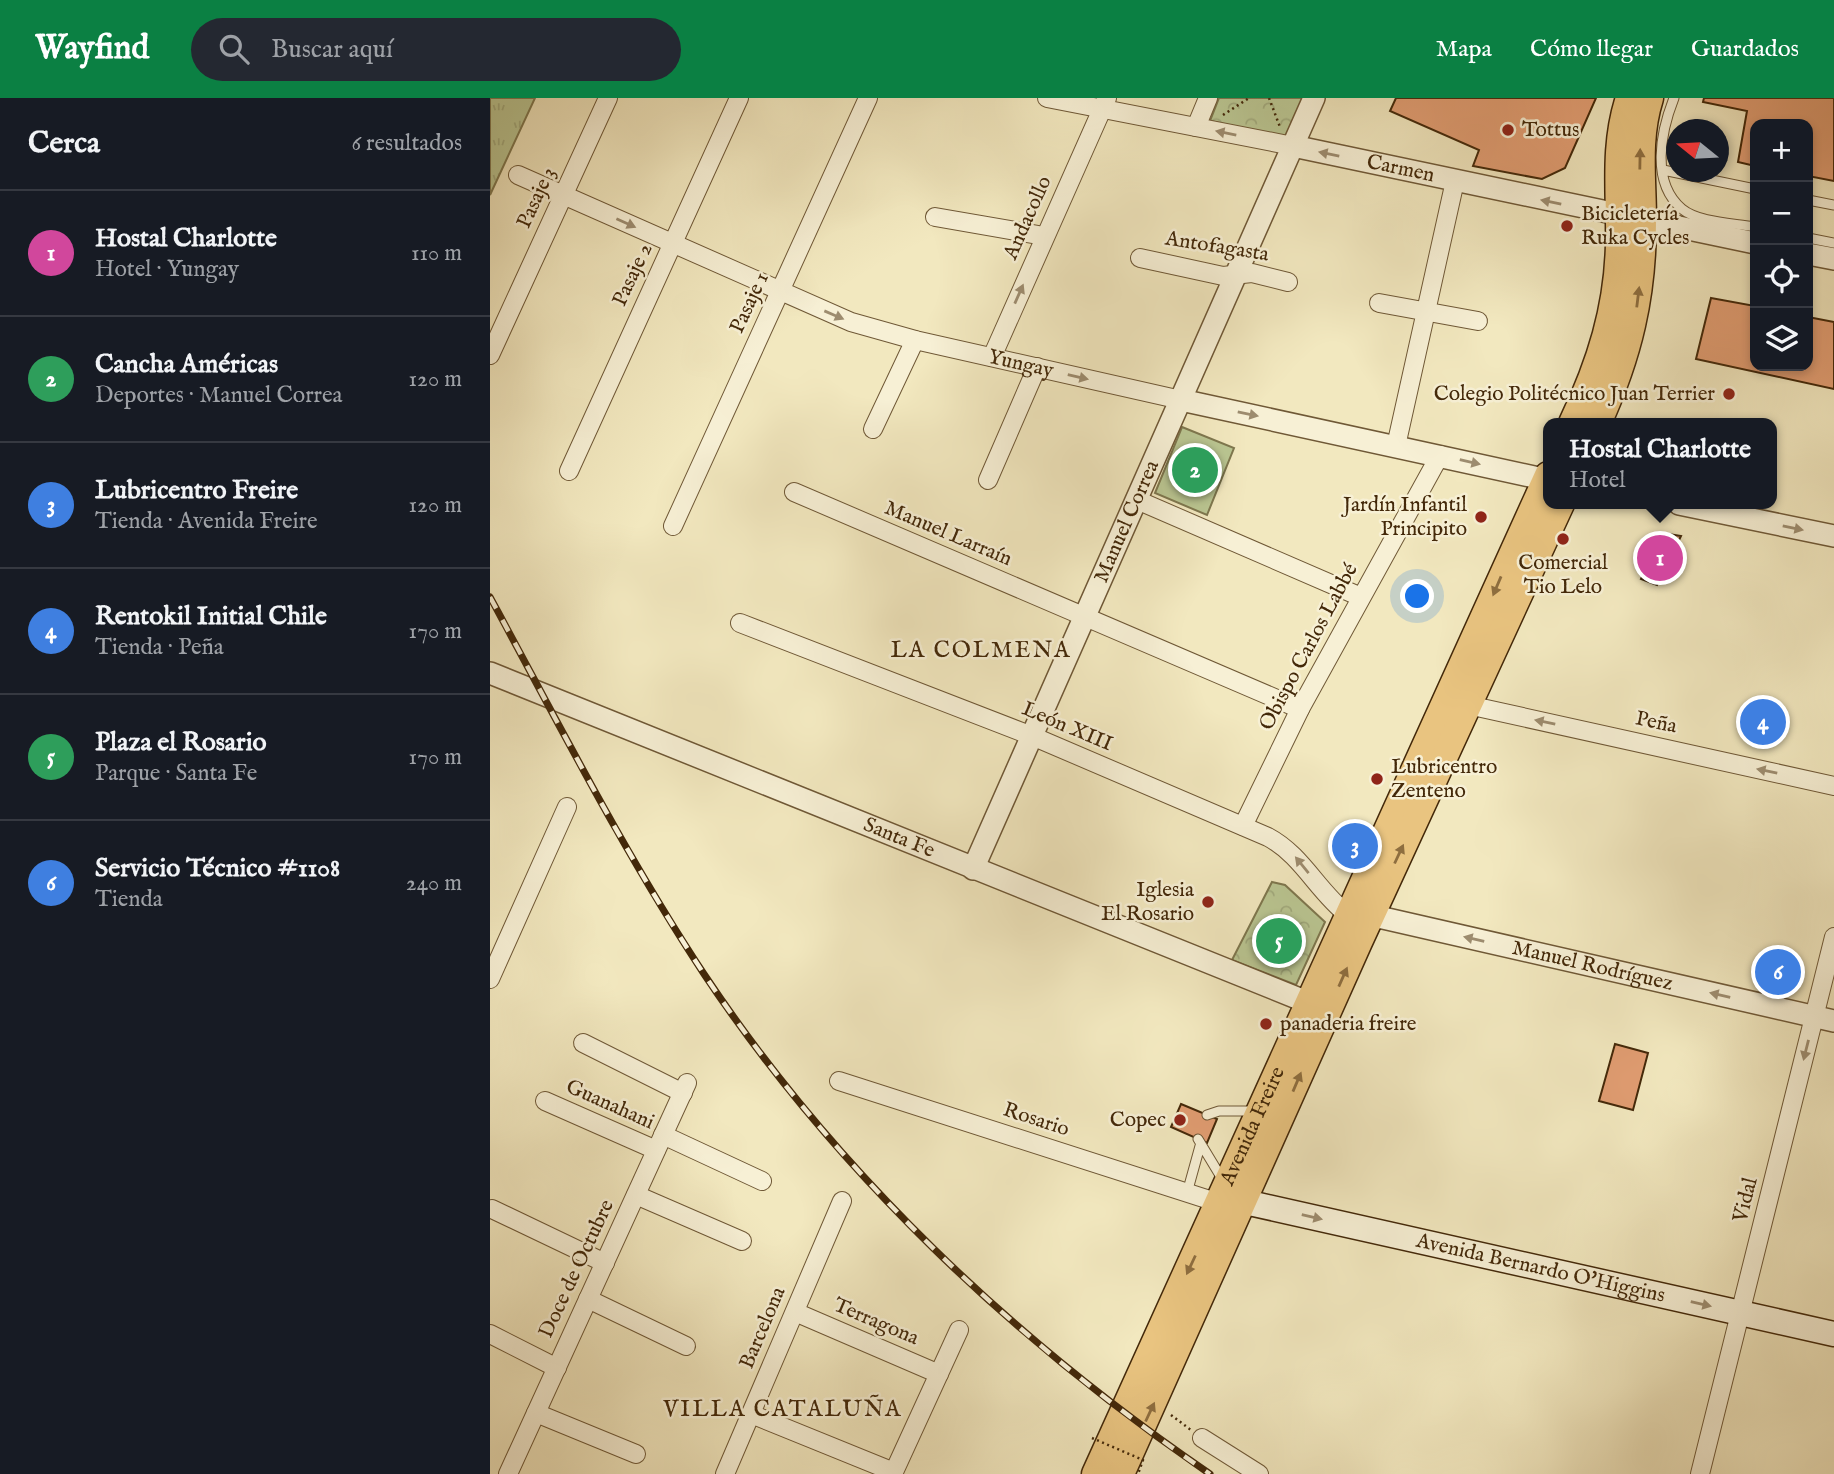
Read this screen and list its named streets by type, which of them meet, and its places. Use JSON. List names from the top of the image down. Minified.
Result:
{"streets":{"main road":["Avenida Freire","Avenida Bernardo O'Higgins"],"street":["Carmen","Pasaje 3","Andacollo","Antofagasta","Pasaje 2","Pasaje 1","Yungay","Manuel Correa","Manuel Larraín","Obispo Carlos Labbé","Peña","León XIII","Santa Fe","Manuel Rodríguez","Guanahani","Rosario","Vidal","Doce de Octubre","Terragona","Barcelona"]},"crossings":[["Carmen","Andacollo"],["Carmen","Manuel Correa"],["Pasaje 3","Yungay"],["Andacollo","Yungay"],["Antofagasta","Manuel Correa"],["Pasaje 2","Yungay"],["Pasaje 1","Yungay"],["Yungay","Manuel Correa"],["Yungay","Obispo Carlos Labbé"],["Manuel Correa","Manuel Larraín"],["Manuel Correa","León XIII"],["Manuel Correa","Santa Fe"],["Manuel Larraín","Obispo Carlos Labbé"],["Obispo Carlos Labbé","León XIII"],["Peña","Avenida Freire"],["León XIII","Manuel Rodríguez"],["León XIII","Avenida Freire"],["Santa Fe","Avenida Freire"],["Manuel Rodríguez","Avenida Freire"],["Manuel Rodríguez","Vidal"],["Guanahani","Doce de Octubre"],["Rosario","Avenida Freire"],["Rosario","Avenida Bernardo O'Higgins"],["Avenida Freire","Avenida Bernardo O'Higgins"],["Vidal","Avenida Bernardo O'Higgins"],["Terragona","Barcelona"]],"one_way":["Carmen","Andacollo","Peña","Manuel Rodríguez","Vidal","Avenida Bernardo O'Higgins"],"districts":["LA COLMENA","VILLA CATALUÑA"],"places":["Tottus","Bicicletería Ruka Cycles","Colegio Politécnico Juan Terrier","Jardín Infantil Principito","Comercial Tio Lelo","Lubricentro Zenteno","Iglesia El Rosario","panaderia freire","Copec"],"north":"left","page":{"header":"Wayfind","search":"Buscar aquí","nav":["Mapa","Cómo llegar","Guardados"],"heading":["Cerca","6 resultados"],"map_buttons":["+","−"],"list":[{"mark":"1","name":"Hostal Charlotte","note":"Hotel · Yungay","value":"110 m"},{"mark":"2","name":"Cancha Américas","note":"Deportes · Manuel Correa","value":"120 m"},{"mark":"3","name":"Lubricentro Freire","note":"Tienda · Avenida Freire","value":"120 m"},{"mark":"4","name":"Rentokil Initial Chile","note":"Tienda · Peña","value":"170 m"},{"mark":"5","name":"Plaza el Rosario","note":"Parque · Santa Fe","value":"170 m"},{"mark":"6","name":"Servicio Técnico #1108","note":"Tienda","value":"240 m"}],"popup":["Hostal Charlotte","Hotel"],"pins":["2","1","4","3","5","6"]}}
